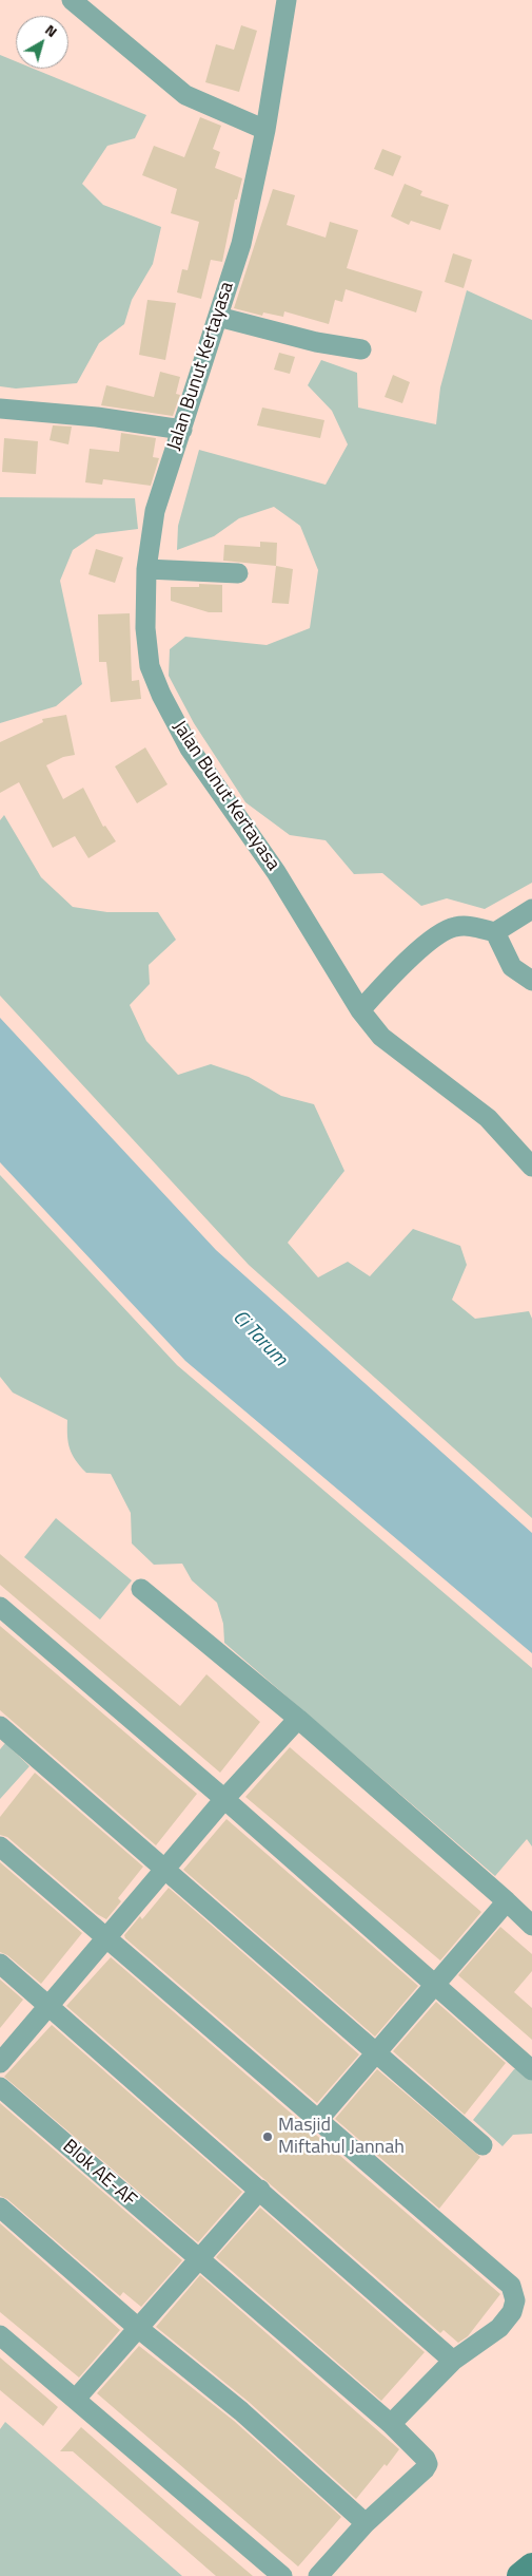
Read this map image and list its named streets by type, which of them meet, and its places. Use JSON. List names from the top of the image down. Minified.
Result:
{"streets":{"street":["Jalan Bunut Kertayasa","Blok AE-AF"]},"water":["Ci Tarum"],"places":["Masjid Miftahul Jannah"],"north":"top right"}
